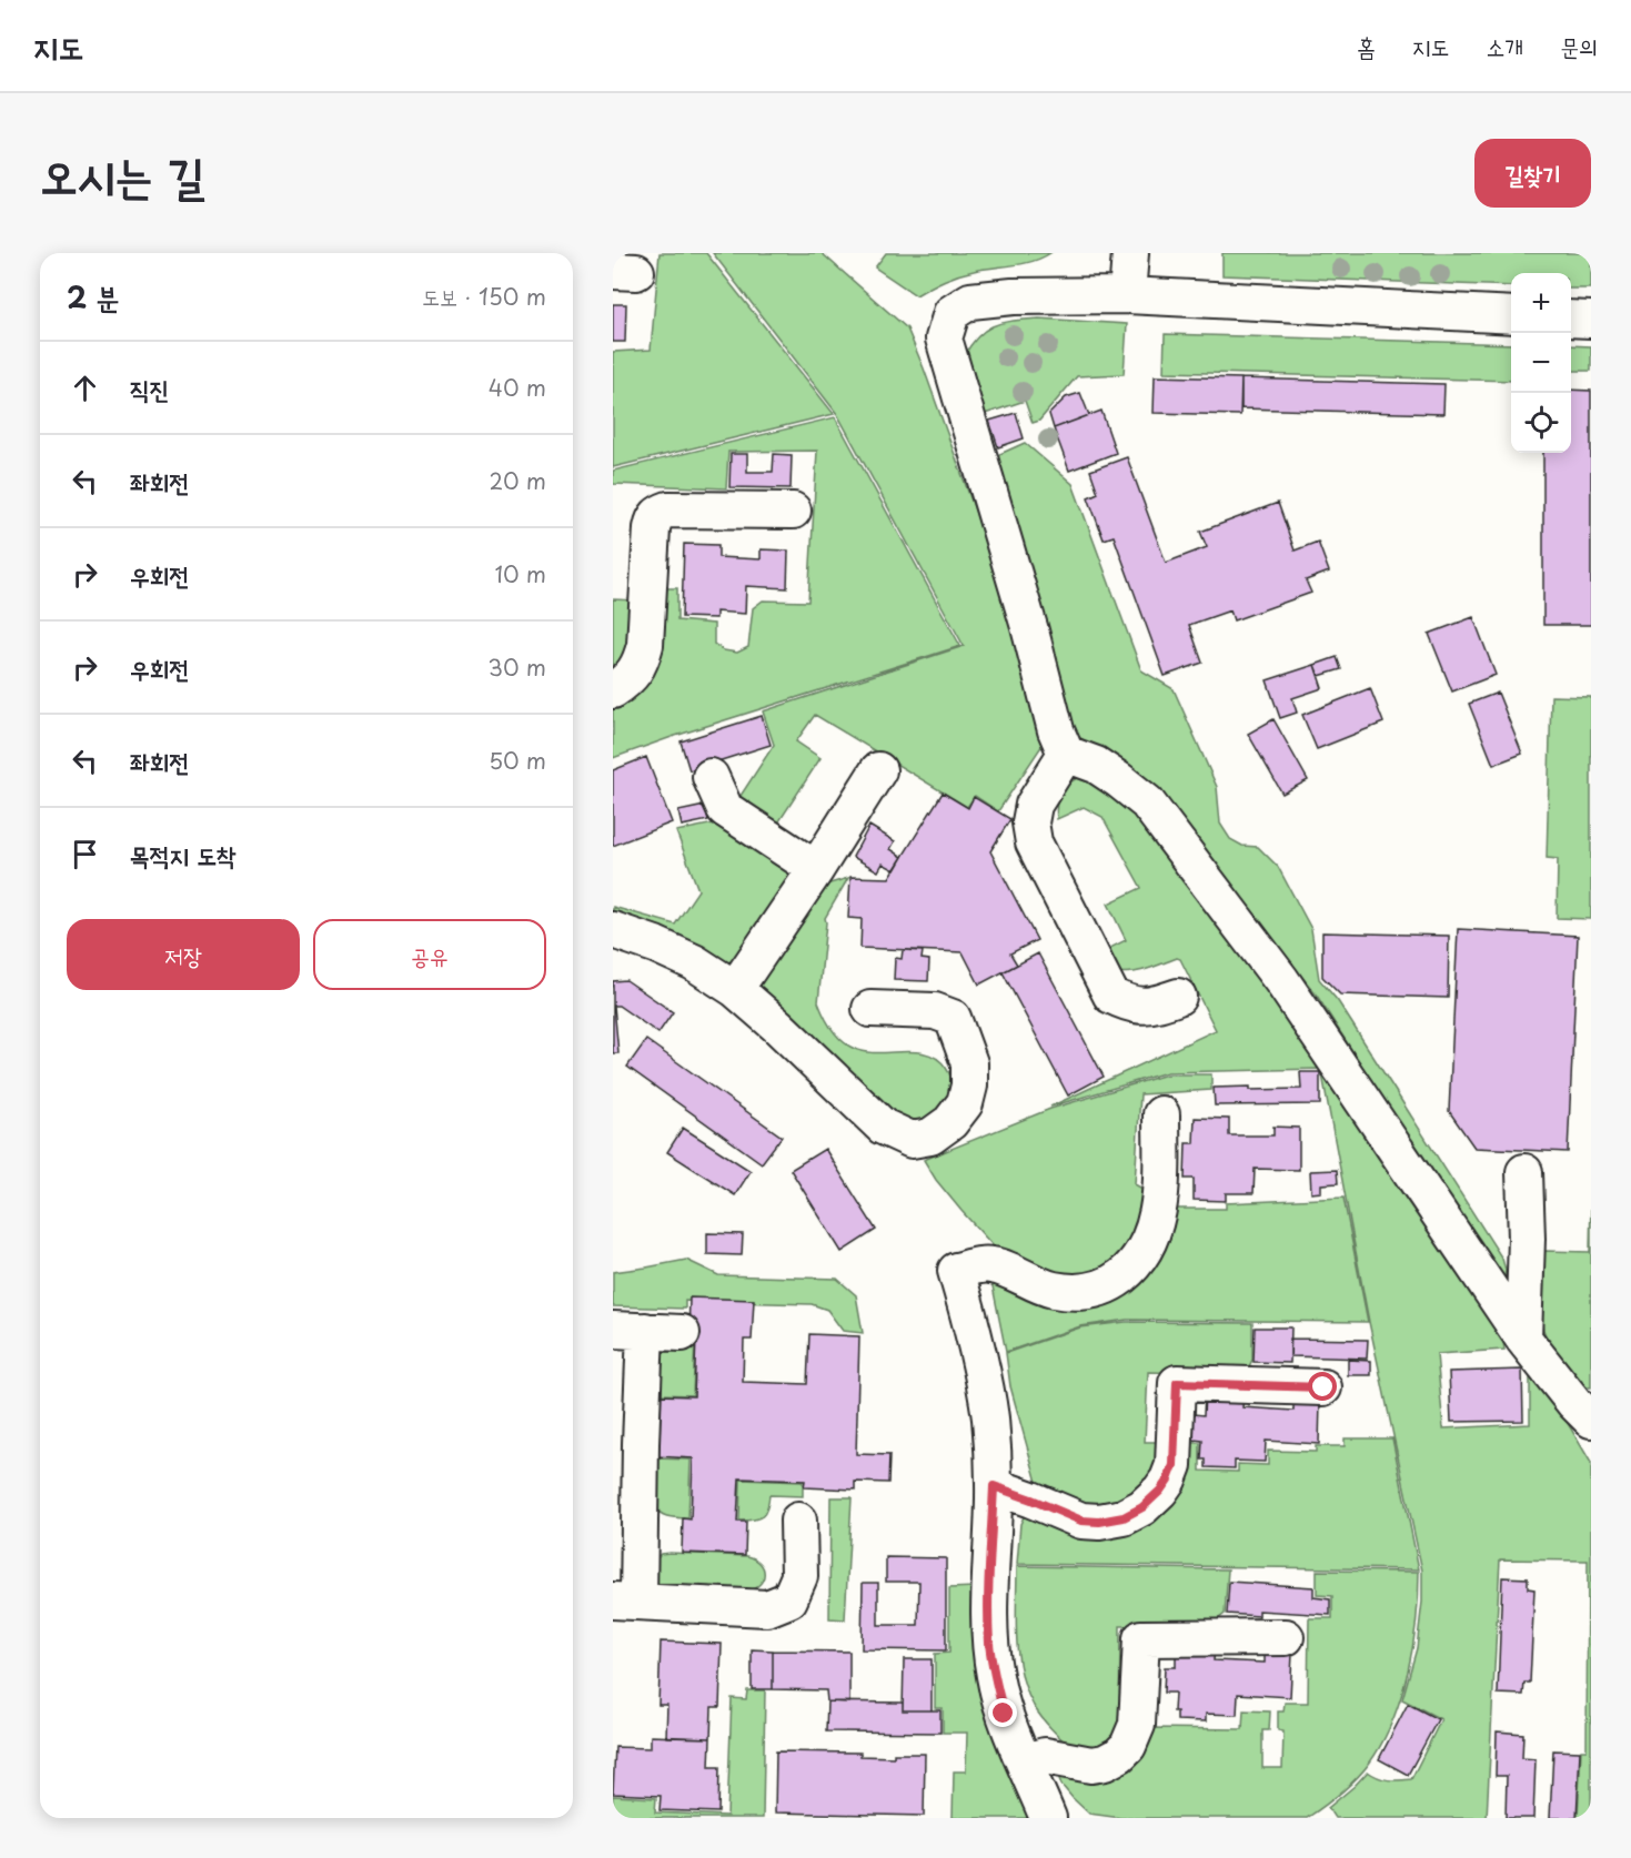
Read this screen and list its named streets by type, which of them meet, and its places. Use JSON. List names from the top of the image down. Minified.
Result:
{"page":{"header":"지도","nav":["홈","지도","소개","문의"],"title":"오시는 길","buttons":["길찾기",["저장","공유"]],"heading":["2 분","도보 · 150 m"],"map_buttons":["+","−"],"list":[["직진","40 m"],["좌회전","20 m"],["우회전","10 m"],["우회전","30 m"],["좌회전","50 m"],"목적지 도착"]}}
